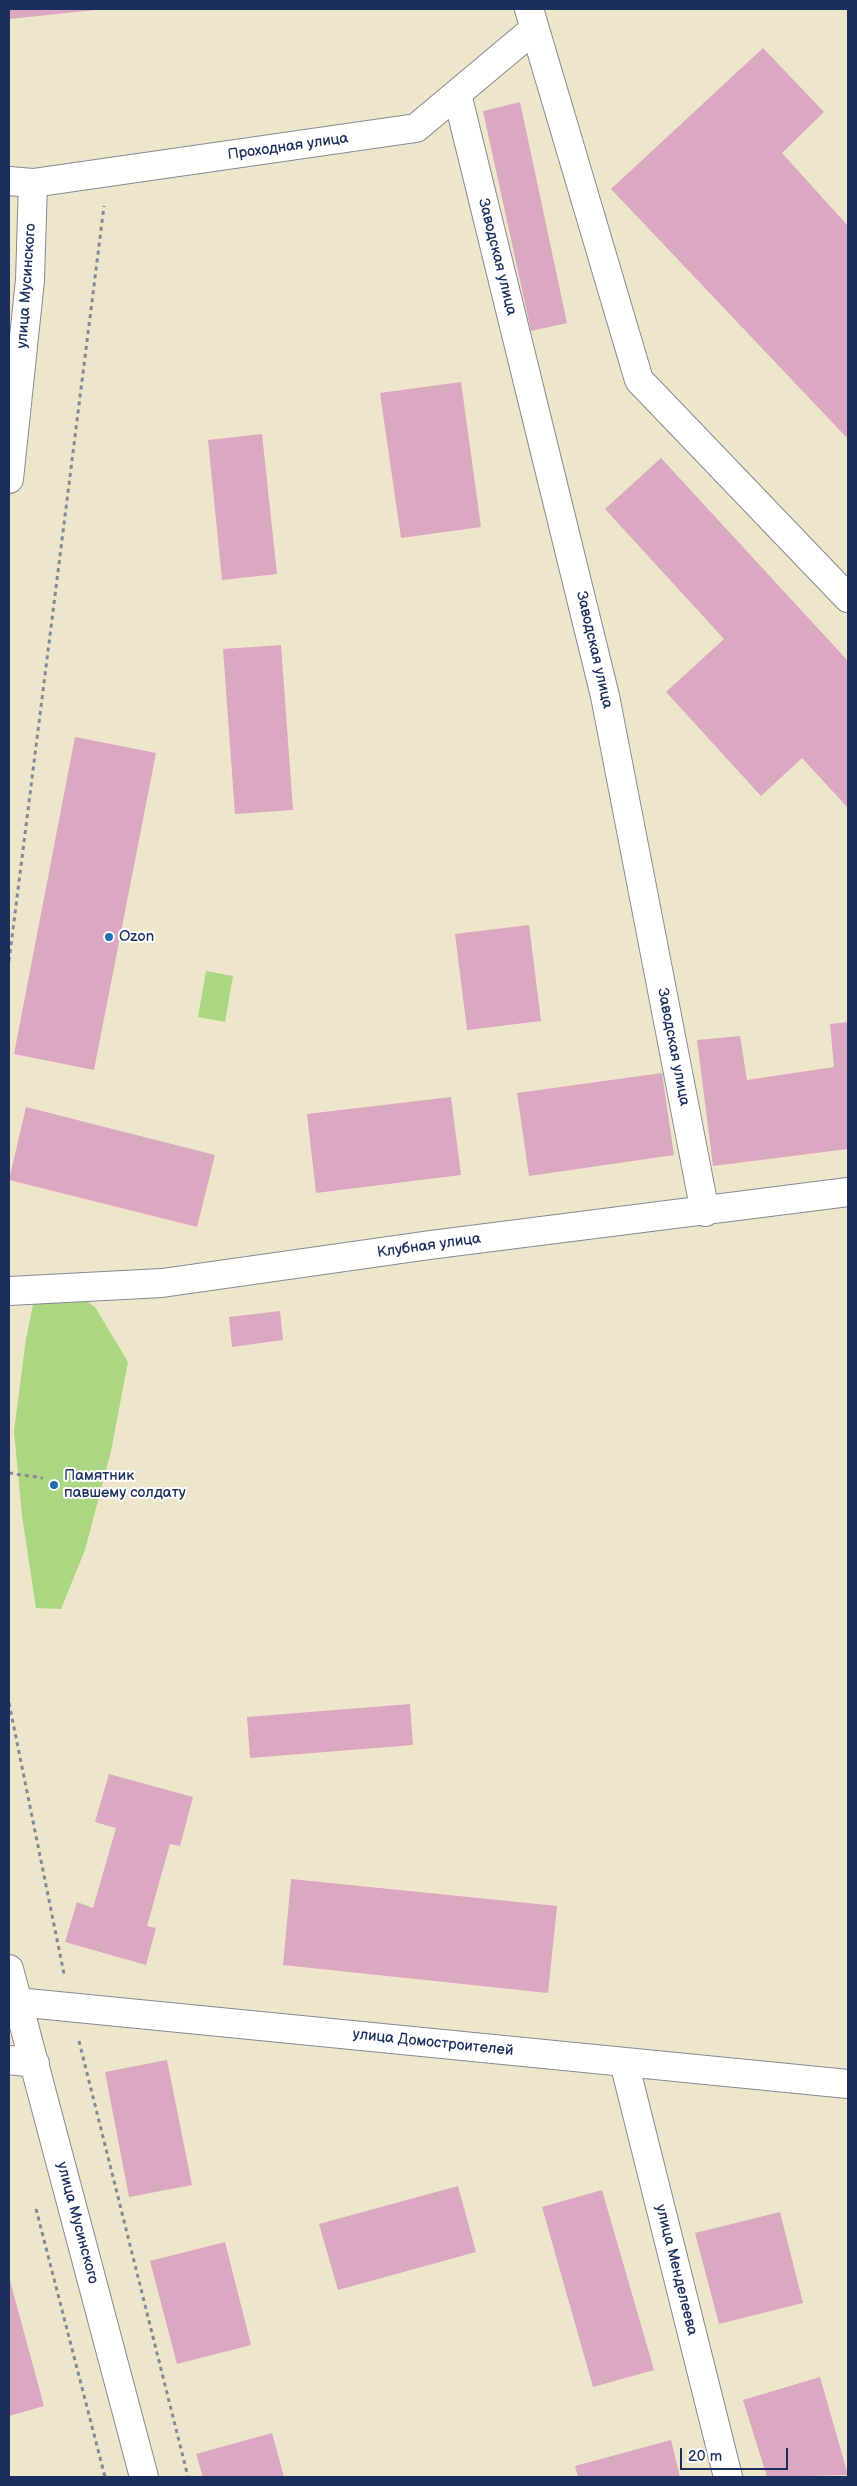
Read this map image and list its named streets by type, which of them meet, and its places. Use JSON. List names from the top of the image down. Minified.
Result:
{"streets":{"street":["Проходная улица","Заводская улица","улица Мусинского","Клубная улица","улица Домостроителей","улица Менделеева"]},"crossings":[["Проходная улица","Заводская улица"],["Проходная улица","улица Мусинского"],["Заводская улица","Клубная улица"],["улица Мусинского","улица Домостроителей"],["улица Домостроителей","улица Менделеева"]],"places":["Ozon","Памятник павшему солдату"],"scale_bar":"20 m"}
